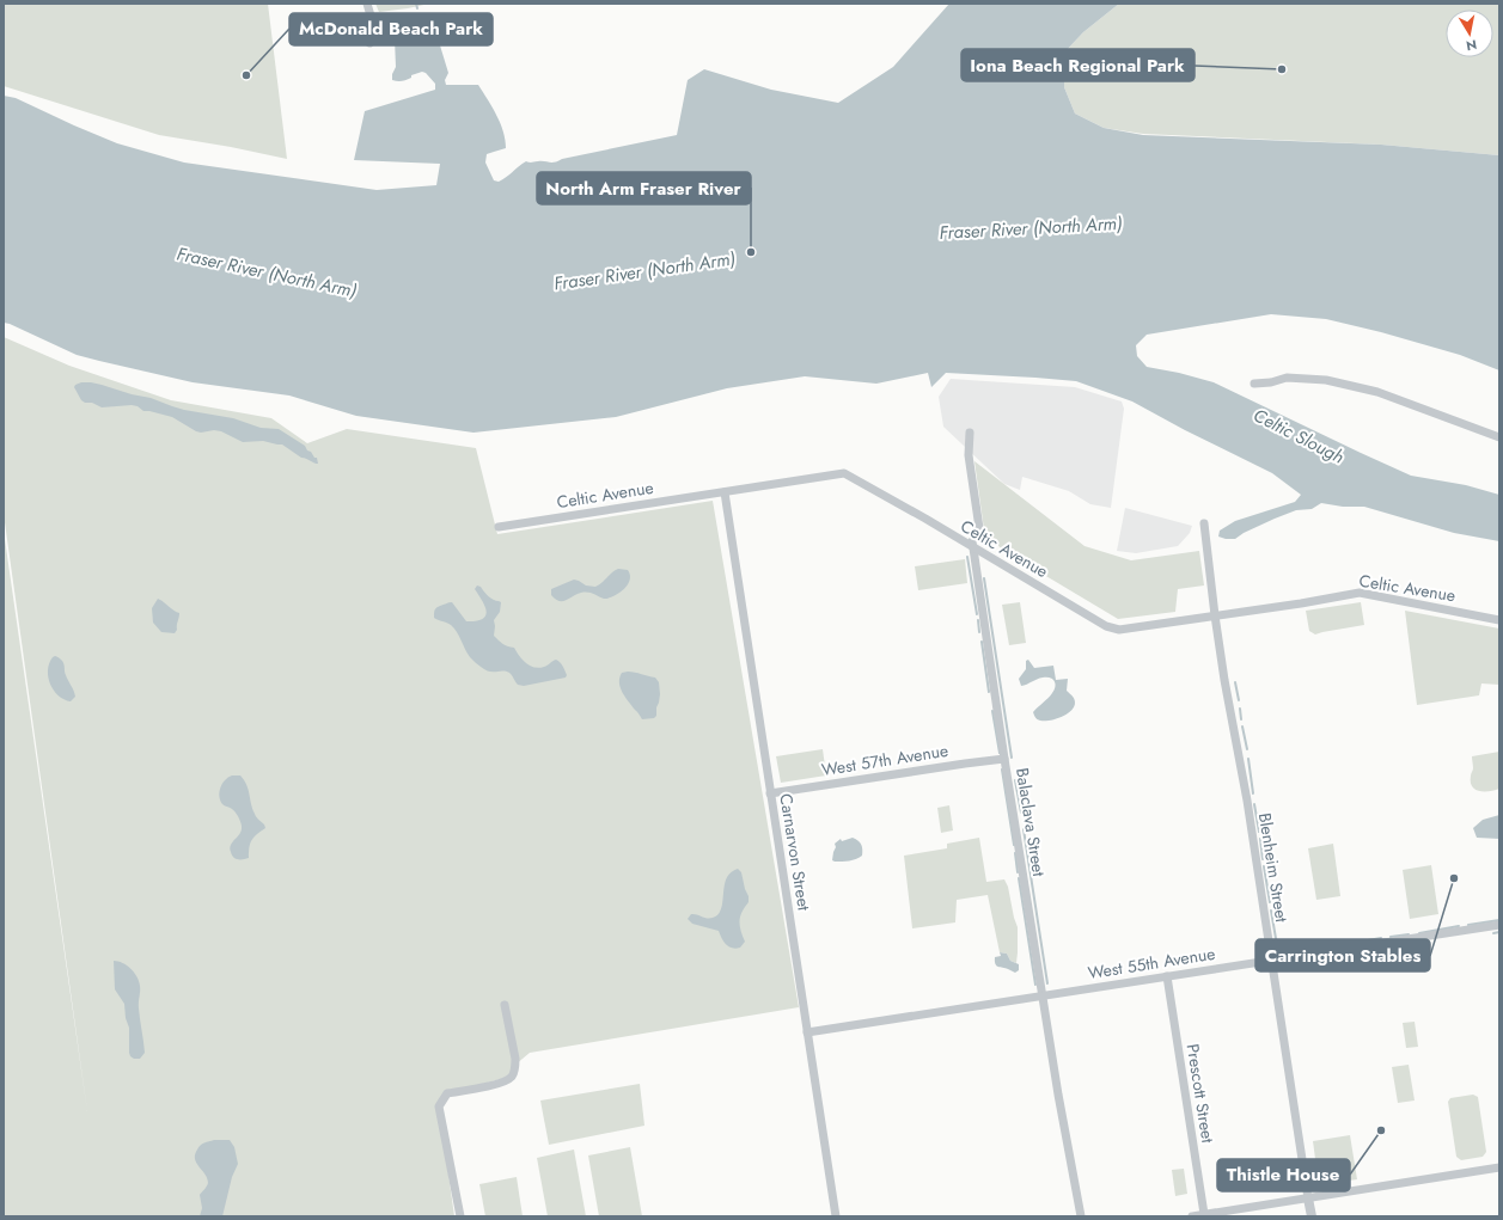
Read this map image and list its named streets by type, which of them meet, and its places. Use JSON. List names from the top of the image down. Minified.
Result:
{"streets":{"street":["Celtic Avenue","West 57th Avenue","Balaclava Street","Carnarvon Street","Blenheim Street","West 55th Avenue","Prescott Street"]},"crossings":[["Celtic Avenue","Balaclava Street"],["Celtic Avenue","Carnarvon Street"],["Celtic Avenue","Blenheim Street"],["West 57th Avenue","Balaclava Street"],["West 57th Avenue","Carnarvon Street"],["Balaclava Street","West 55th Avenue"],["Carnarvon Street","West 55th Avenue"],["Blenheim Street","West 55th Avenue"],["West 55th Avenue","Prescott Street"]],"water":["Fraser River (North Arm)","Celtic Slough"],"places":["Iona Beach Regional Park","McDonald Beach Park","North Arm Fraser River","Carrington Stables","Thistle House"],"north":"bottom"}
